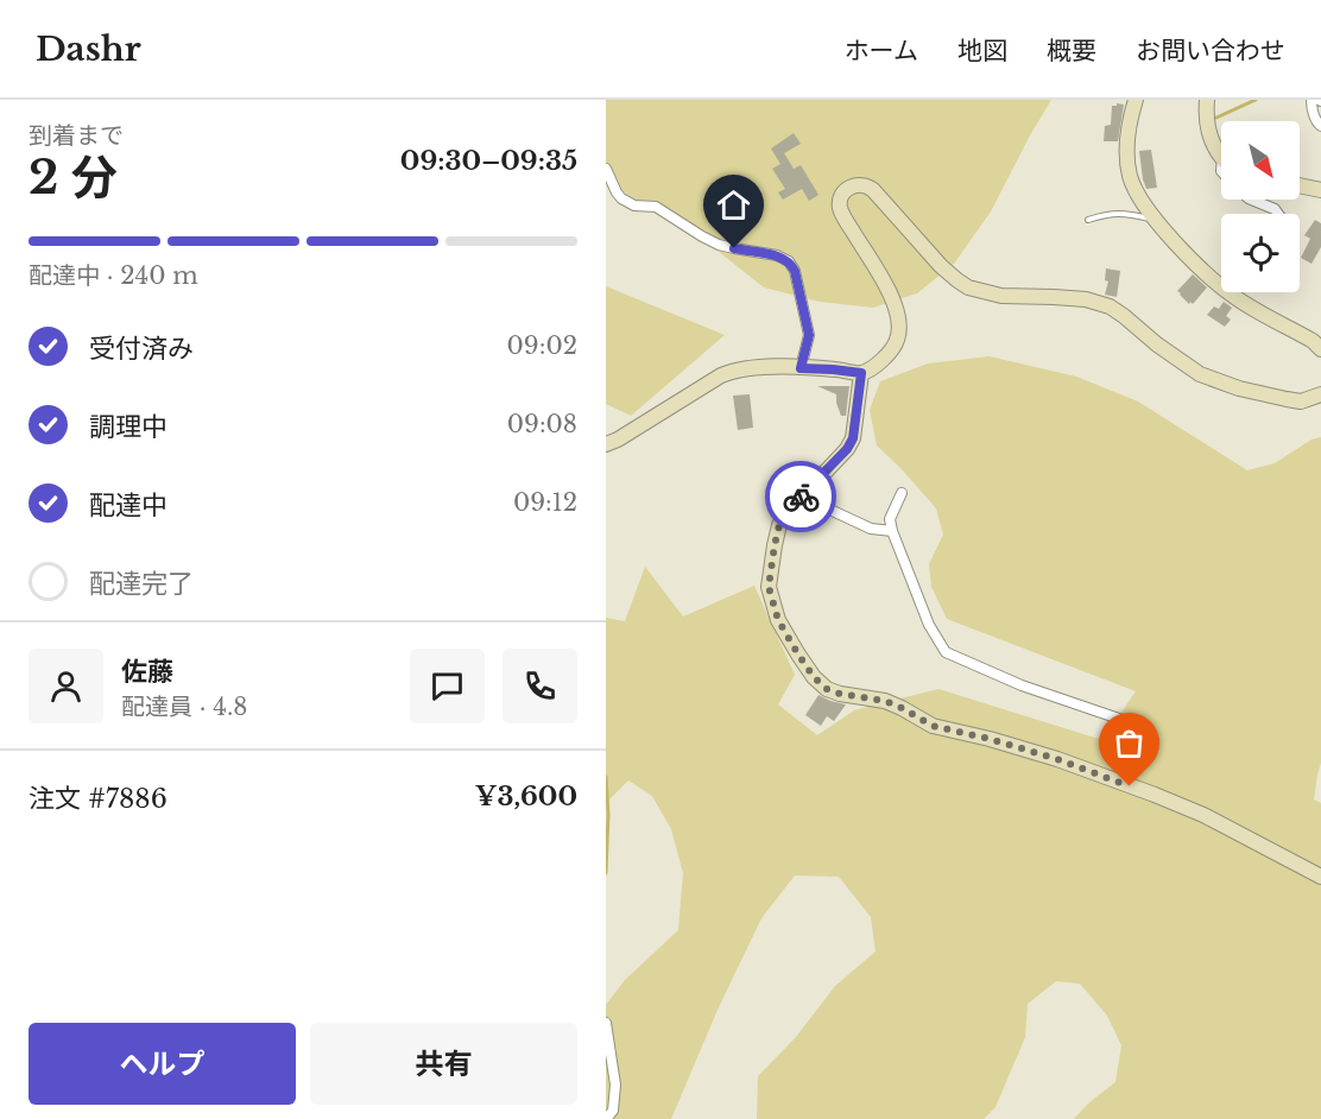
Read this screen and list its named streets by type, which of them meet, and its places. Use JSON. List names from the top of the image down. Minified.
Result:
{"north":"bottom right","page":{"header":"Dashr","nav":["ホーム","地図","概要","お問い合わせ"],"heading":["2 分","到着まで","09:30–09:35"],"panel":["佐藤","配達員 · 4.8","注文 #7886","¥3,600"],"bar":"配達中 · 240 m","list":[["受付済み","09:02"],["調理中","09:08"],["配達中","09:12"],"配達完了"],"buttons":["ヘルプ","共有"]}}
